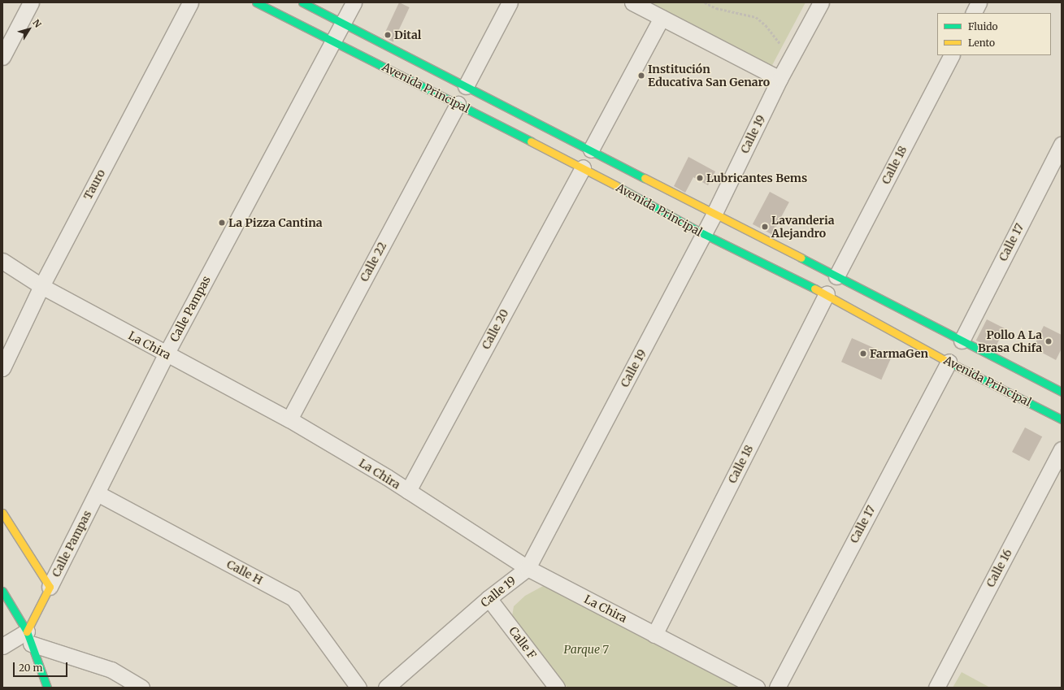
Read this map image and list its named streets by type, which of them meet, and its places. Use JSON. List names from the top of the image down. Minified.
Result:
{"streets":{"street":["Avenida Principal","Calle 19","Calle 18","Tauro","Calle 17","Calle 22","Calle Pampas","Calle 20","La Chira","Calle 16","Calle H","Calle F"]},"crossings":[["Avenida Principal","Calle 19"],["Avenida Principal","Calle 18"],["Avenida Principal","Calle 17"],["Avenida Principal","Calle 22"],["Avenida Principal","Calle Pampas"],["Avenida Principal","Calle 20"],["Calle 19","La Chira"],["Calle 19","Calle F"],["Calle 18","La Chira"],["Tauro","La Chira"],["Calle 22","La Chira"],["Calle Pampas","La Chira"],["Calle Pampas","Calle H"],["Calle 20","La Chira"]],"parks":["Parque 7"],"places":["Dital","Institución Educativa San Genaro","Lubricantes Bems","La Pizza Cantina","Lavanderia Alejandro","Pollo A La Brasa Chifa","FarmaGen"],"legend":["Fluido","Lento"],"scale_bar":"20 m","north":"top right"}
